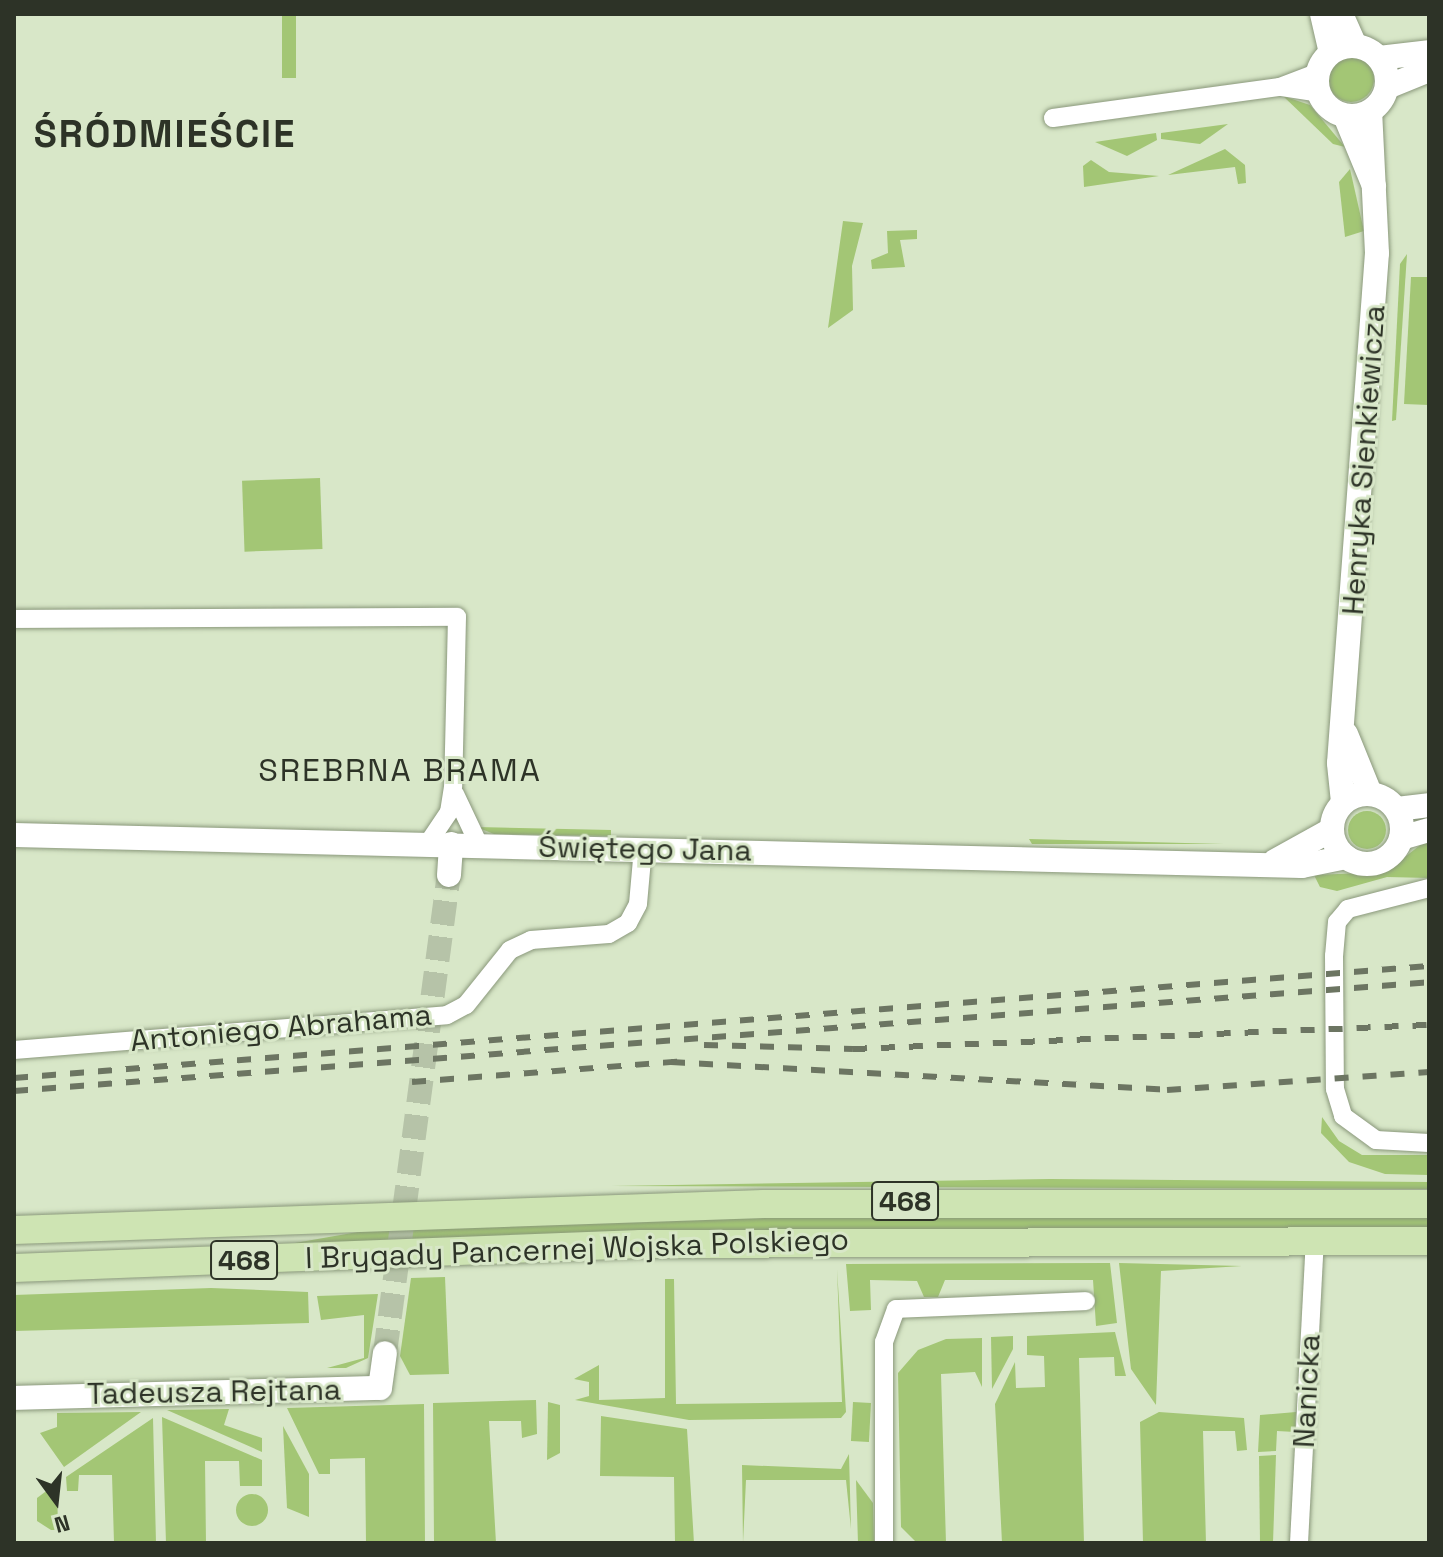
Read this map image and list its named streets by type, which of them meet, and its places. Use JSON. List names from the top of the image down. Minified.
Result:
{"streets":{"main road":["468","I Brygady Pancernej Wojska Polskiego"],"street":["Henryka Sienkiewicza","Świętego Jana","Antoniego Abrahama","Nanicka","Tadeusza Rejtana"]},"crossings":[["Henryka Sienkiewicza","Świętego Jana"],["Świętego Jana","Antoniego Abrahama"],["I Brygady Pancernej Wojska Polskiego","Nanicka"]],"districts":["ŚRÓDMIEŚCIE","SREBRNA BRAMA"],"north":"bottom"}
